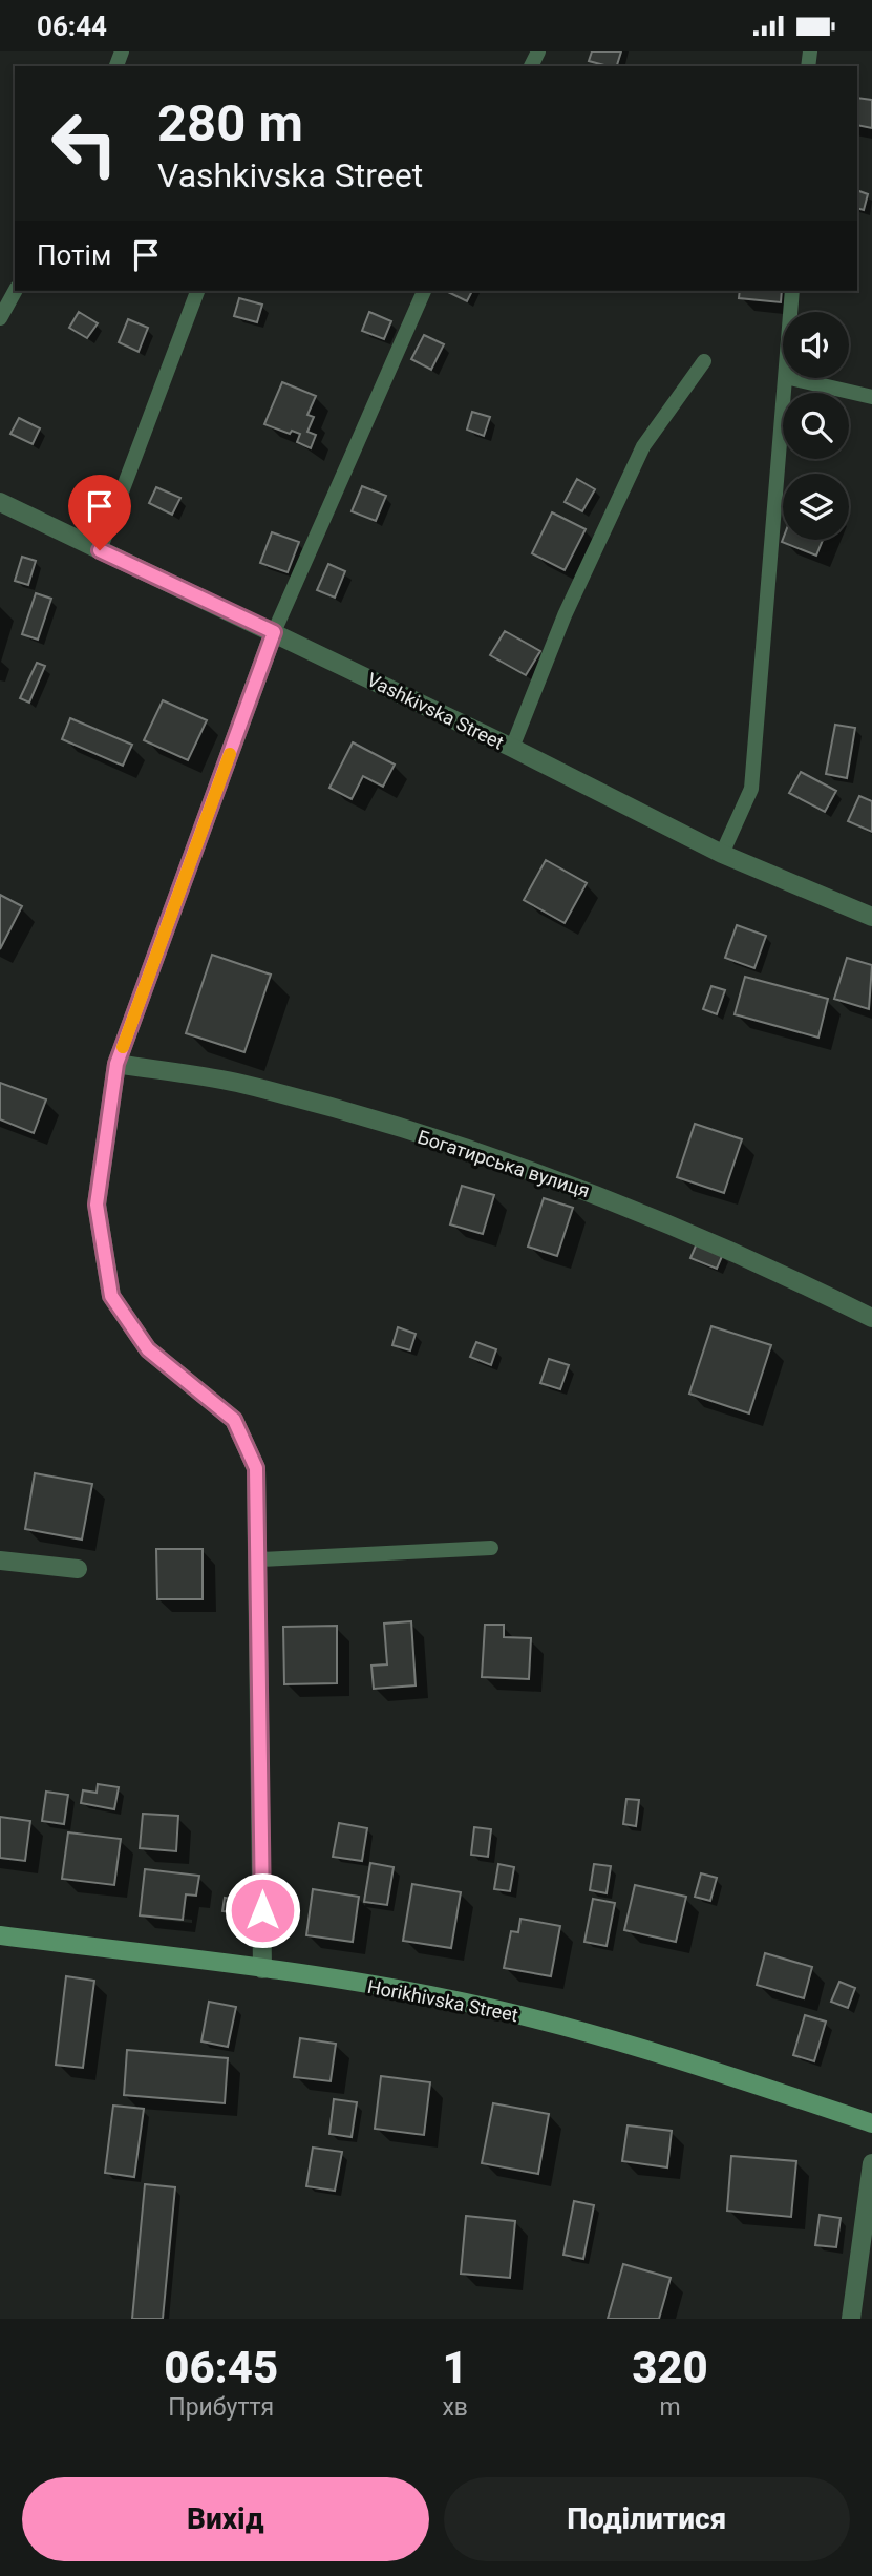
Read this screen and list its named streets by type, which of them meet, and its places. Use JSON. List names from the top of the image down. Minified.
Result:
{"streets":{"street":["Vashkivska Street","Богатирська вулиця","Horikhivska Street"]},"page":{"status":"06:44","turn":["280 m","Vashkivska Street"],"then":"Потім","eta":["06:45","Прибуття","1","хв","320","m"],"buttons":["Вихід","Поділитися"]}}
